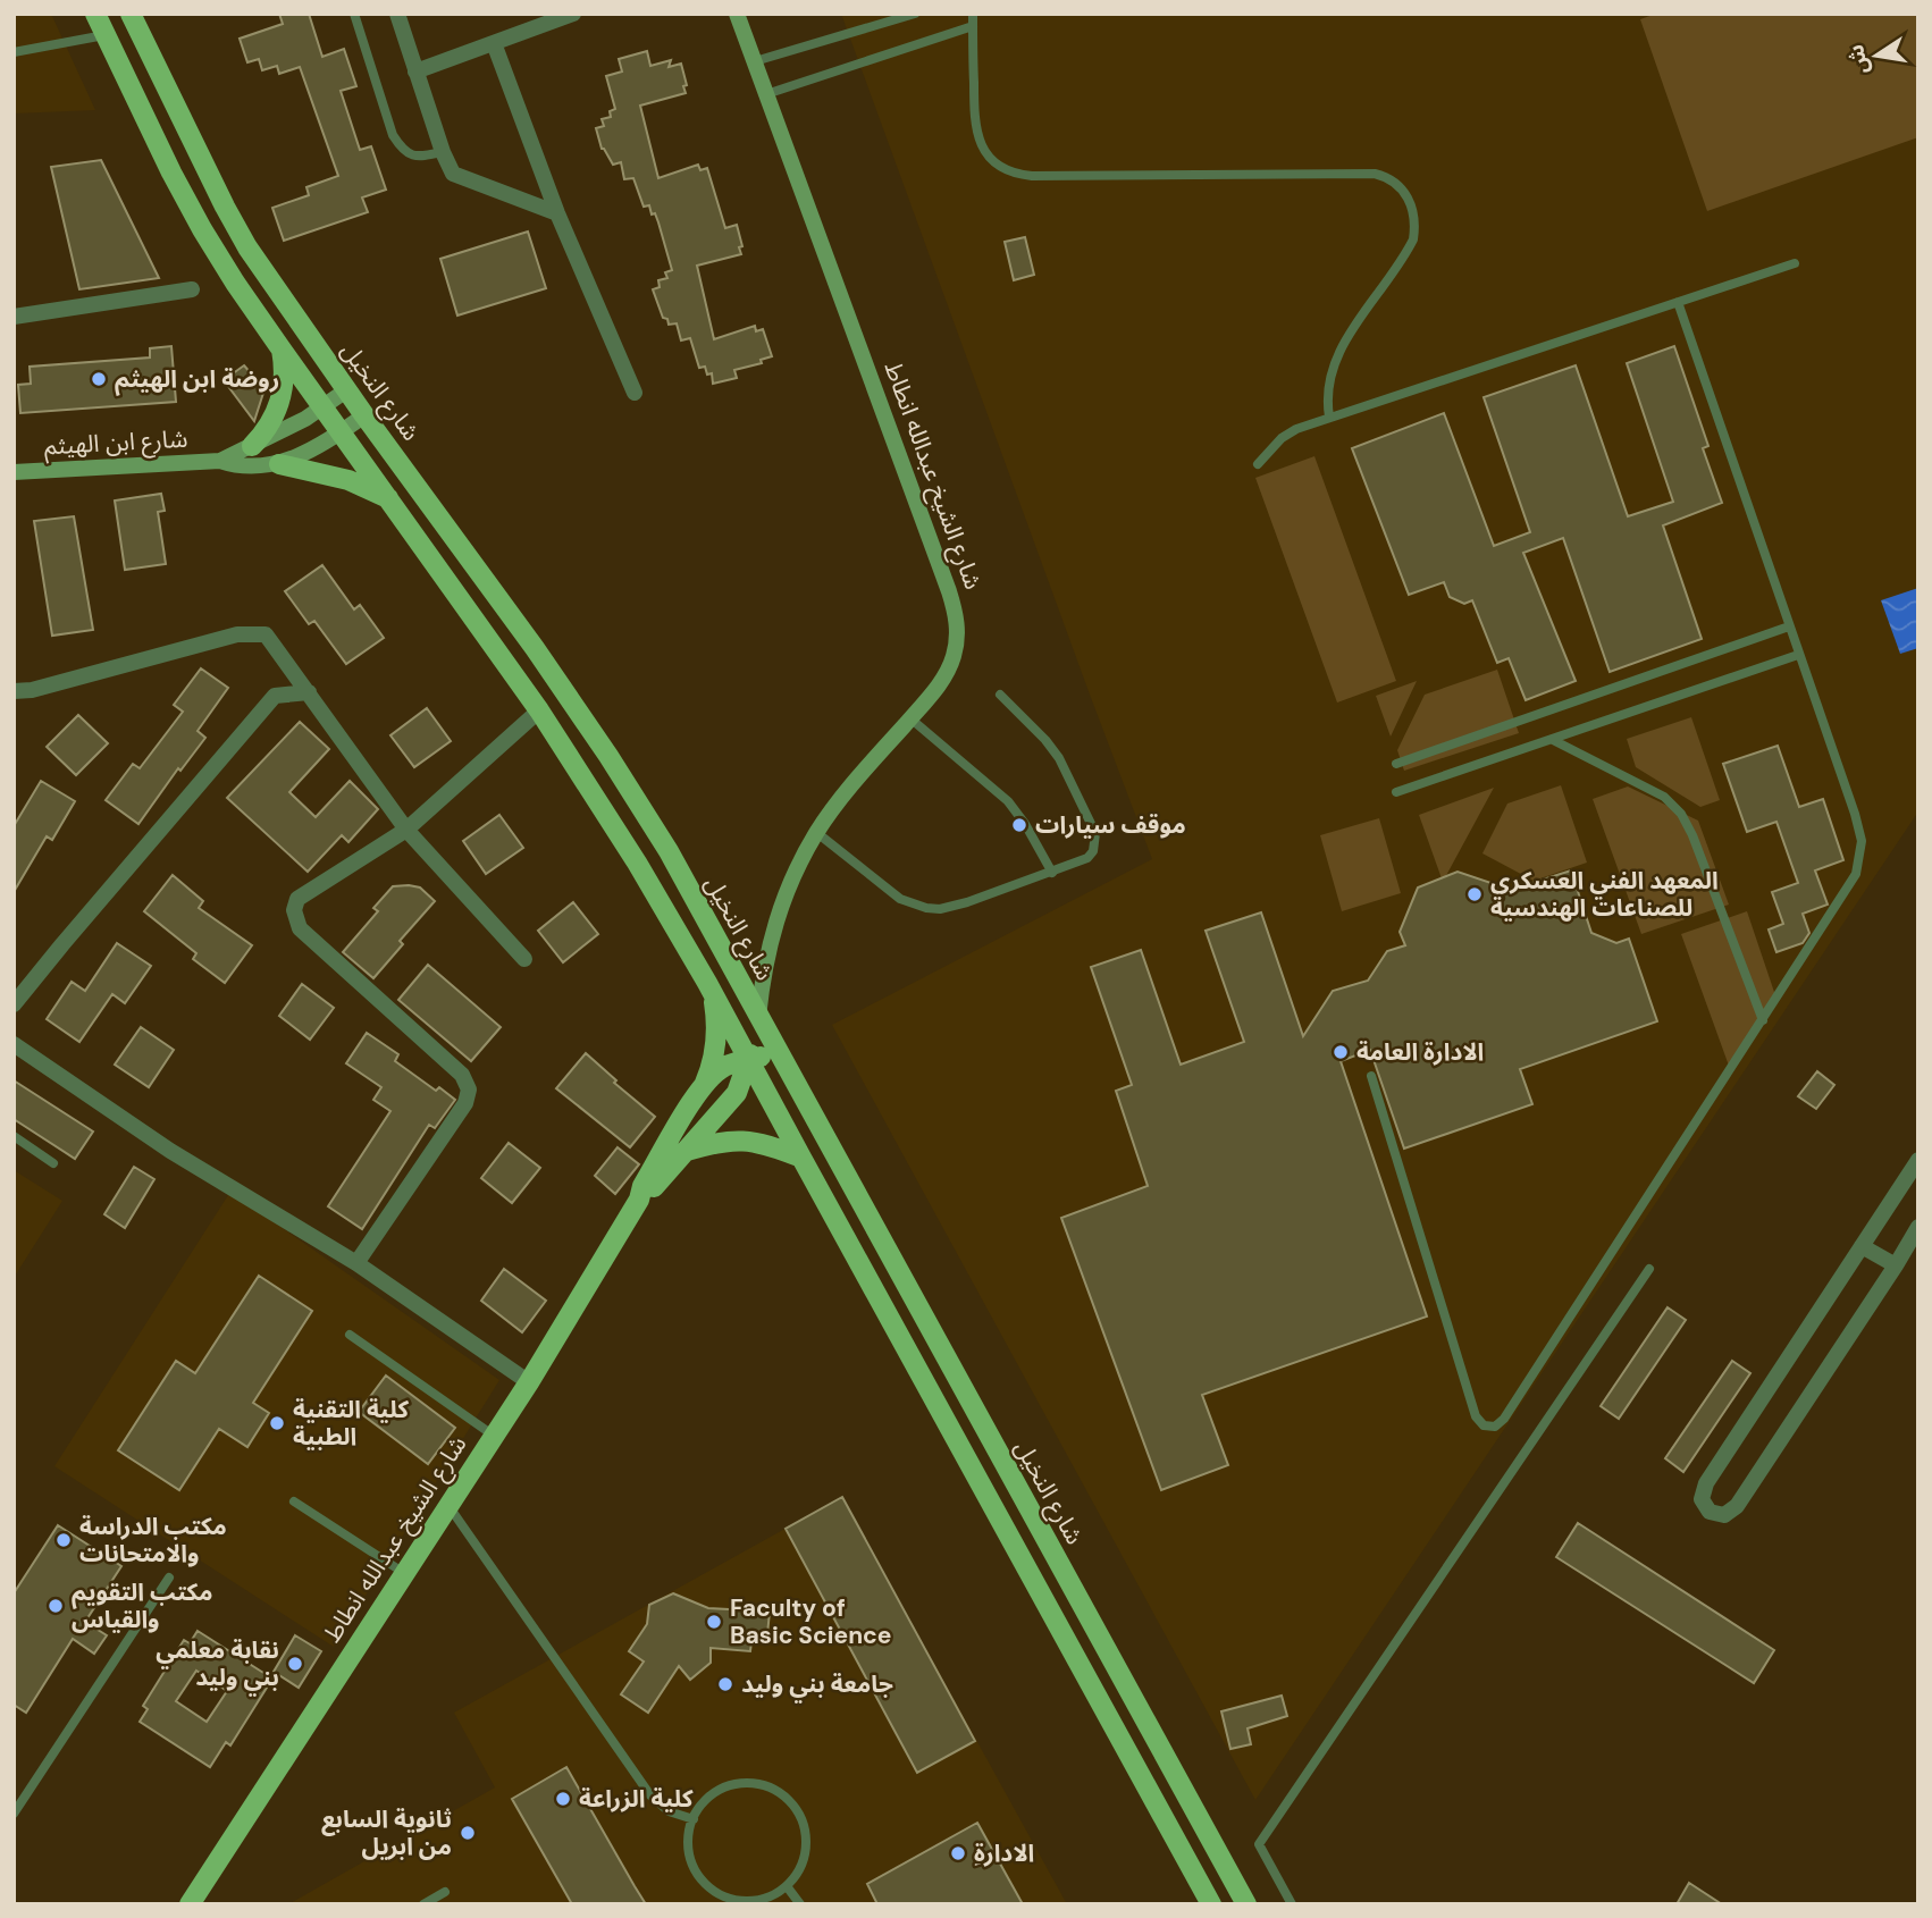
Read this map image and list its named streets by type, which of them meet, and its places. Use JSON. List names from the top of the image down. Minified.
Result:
{"streets":{"main road":["شارع النخيل","شارع ابن الهيثم","شارع الشيخ عبدالله انطاط"]},"crossings":[["شارع النخيل","شارع الشيخ عبدالله انطاط"]],"places":["روضة ابن الهيثم","موقف سيارات","المعهد الفني العسكري للصناعات الهندسية","الادارة العامة","كلية التقنية الطبية","مكتب الدراسة والامتحانات","مكتب التقويم والقياس","Faculty of Basic Science","نقابة معلمي بني وليد","جامعة بني وليد","كلية الزراعة","ثانوية السابع من ابريل","ِالادارة"],"north":"left"}
